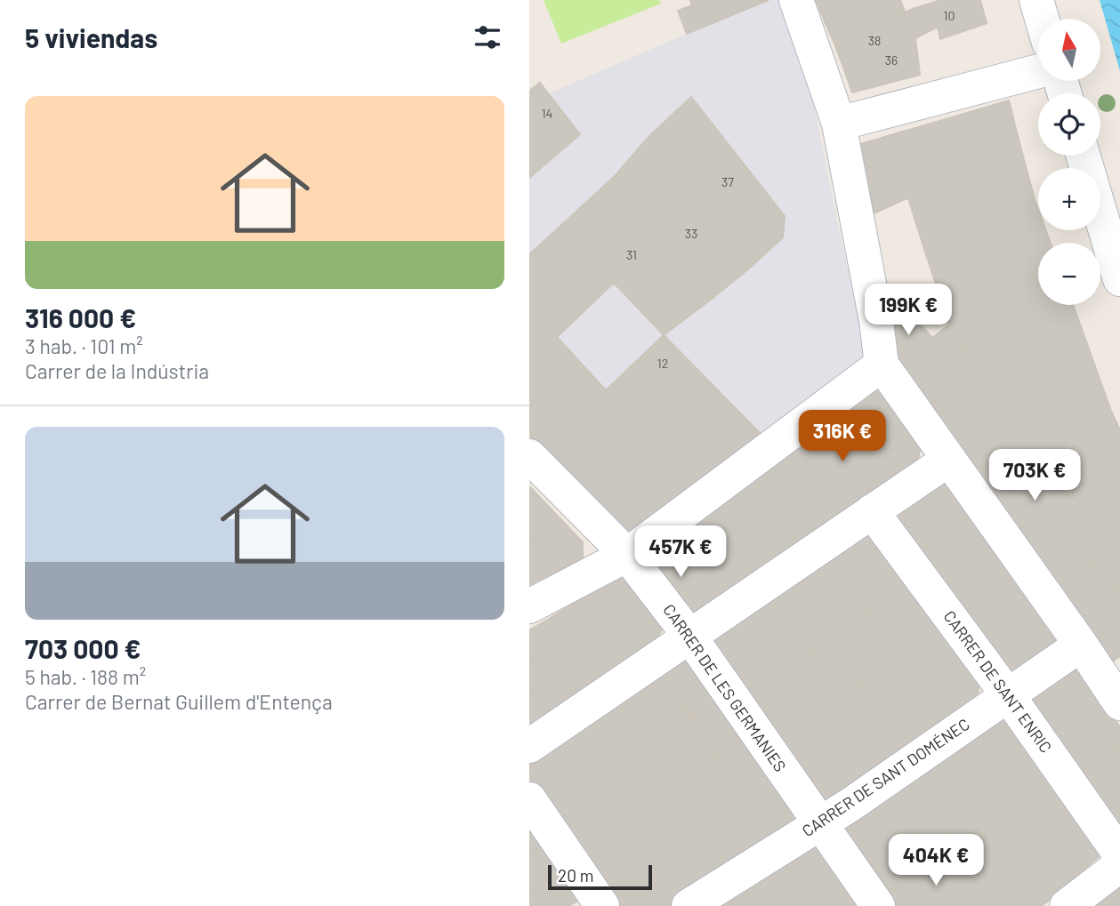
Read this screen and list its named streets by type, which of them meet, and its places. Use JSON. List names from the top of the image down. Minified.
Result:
{"streets":{"street":["CARRER DE SANT ENRIC","CARRER DE LES GERMANIES","CARRER DE SANT DOMÉNEC"]},"crossings":[["CARRER DE SANT ENRIC","CARRER DE SANT DOMÉNEC"],["CARRER DE LES GERMANIES","CARRER DE SANT DOMÉNEC"]],"house_numbers":["10","38","36","14","37","33","31","12"],"scale_bar":"20 m","north":"top","page":{"heading":"5 viviendas","map_buttons":["+","−"],"list":[{"name":"316 000 €","note":"3 hab. · 101 m² · Carrer de la Indústria"},{"name":"703 000 €","note":"5 hab. · 188 m² · Carrer de Bernat Guillem d'Entença"}],"price":["199K €","316K €","703K €","457K €","404K €"],"scale":"20 m"}}
